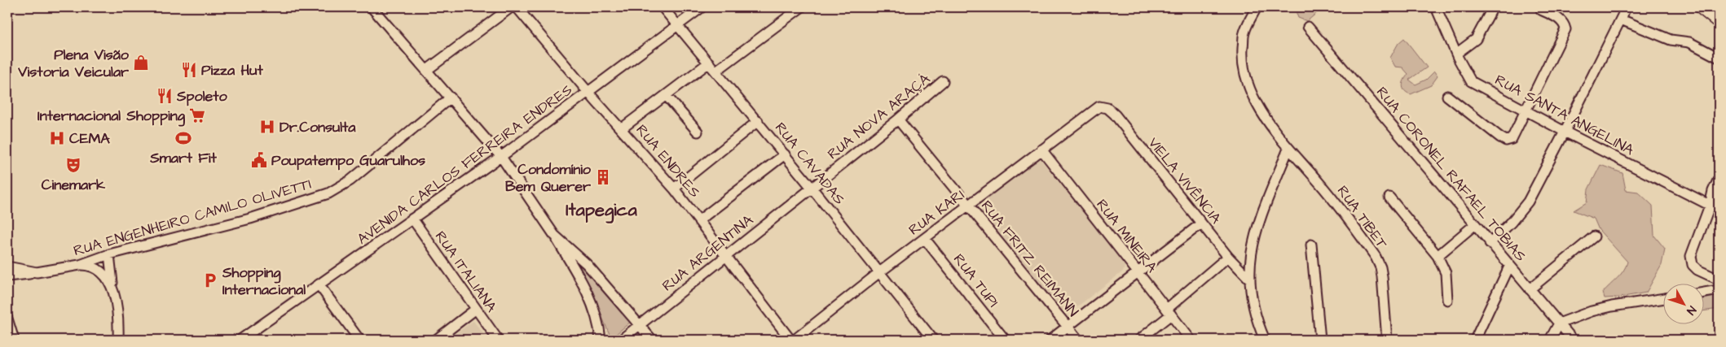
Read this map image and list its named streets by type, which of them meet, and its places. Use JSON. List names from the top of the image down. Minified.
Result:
{"streets":{"street":["RUA SANTA ANGELINA","RUA NOVA ARAÇÁ","RUA ENDRES","RUA CAVADAS","AVENIDA CARLOS FERREIRA ENDRES","RUA CORONEL RAFAEL TOBIAS","VIELA VIVÊNCIA","RUA KARI","RUA ENGENHEIRO CAMILO OLIVETTI","RUA TIBET","RUA MINEIRA","RUA ARGENTINA","RUA FRITZ REIMANN","RUA ITALIANA","RUA TUPI"]},"crossings":[["RUA NOVA ARAÇÁ","RUA CAVADAS"],["RUA NOVA ARAÇÁ","RUA ARGENTINA"],["RUA NOVA ARAÇÁ","RUA FRITZ REIMANN"],["RUA ENDRES","AVENIDA CARLOS FERREIRA ENDRES"],["RUA ENDRES","RUA ARGENTINA"],["RUA CAVADAS","AVENIDA CARLOS FERREIRA ENDRES"],["RUA CAVADAS","RUA KARI"],["RUA CAVADAS","RUA ARGENTINA"],["AVENIDA CARLOS FERREIRA ENDRES","RUA ITALIANA"],["VIELA VIVÊNCIA","RUA KARI"],["RUA KARI","RUA MINEIRA"],["RUA KARI","RUA FRITZ REIMANN"],["RUA KARI","RUA TUPI"]],"districts":["Itapegica"],"places":{"shop":["Plena Visão Vistoria Veicular"],"restaurant":["Pizza Hut","Spoleto"],"supermarket":["Internacional Shopping"],"hospital":["Dr.Consulta","CEMA"],"sports":["Smart Fit"],"public building":["Poupatempo Guarulhos"],"theatre":["Cinemark"],"building":["Condomínio Bem Querer"],"parking":["Shopping Internacional"]},"north":"bottom right"}
